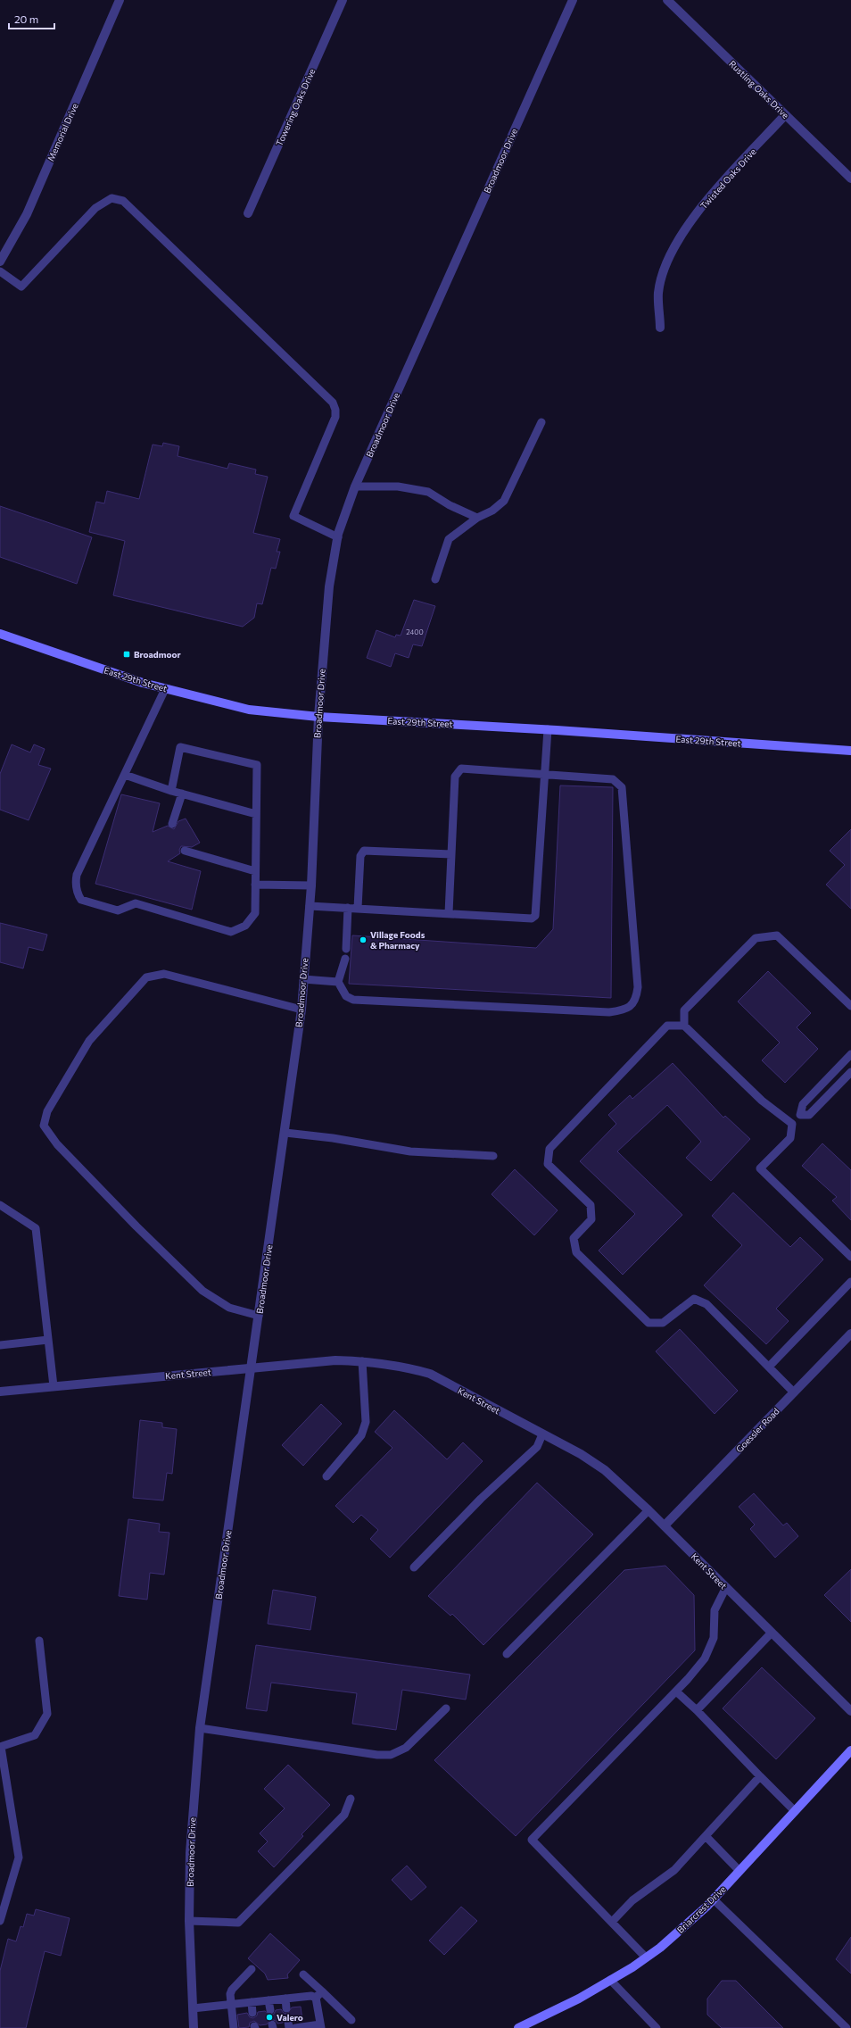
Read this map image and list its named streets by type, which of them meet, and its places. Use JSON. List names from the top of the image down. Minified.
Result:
{"streets":{"main road":["East 29th Street","Briarcrest Drive"],"street":["Rustling Oaks Drive","Towering Oaks Drive","Memorial Drive","Broadmoor Drive","Twisted Oaks Drive","Kent Street","Goessler Road"]},"crossings":[["Rustling Oaks Drive","Twisted Oaks Drive"],["Broadmoor Drive","East 29th Street"],["Broadmoor Drive","Kent Street"],["Kent Street","Goessler Road"]],"places":{"transit":["Broadmoor"],"other":["Village Foods & Pharmacy","Valero"]},"house_numbers":["2400"],"scale_bar":"20 m"}
